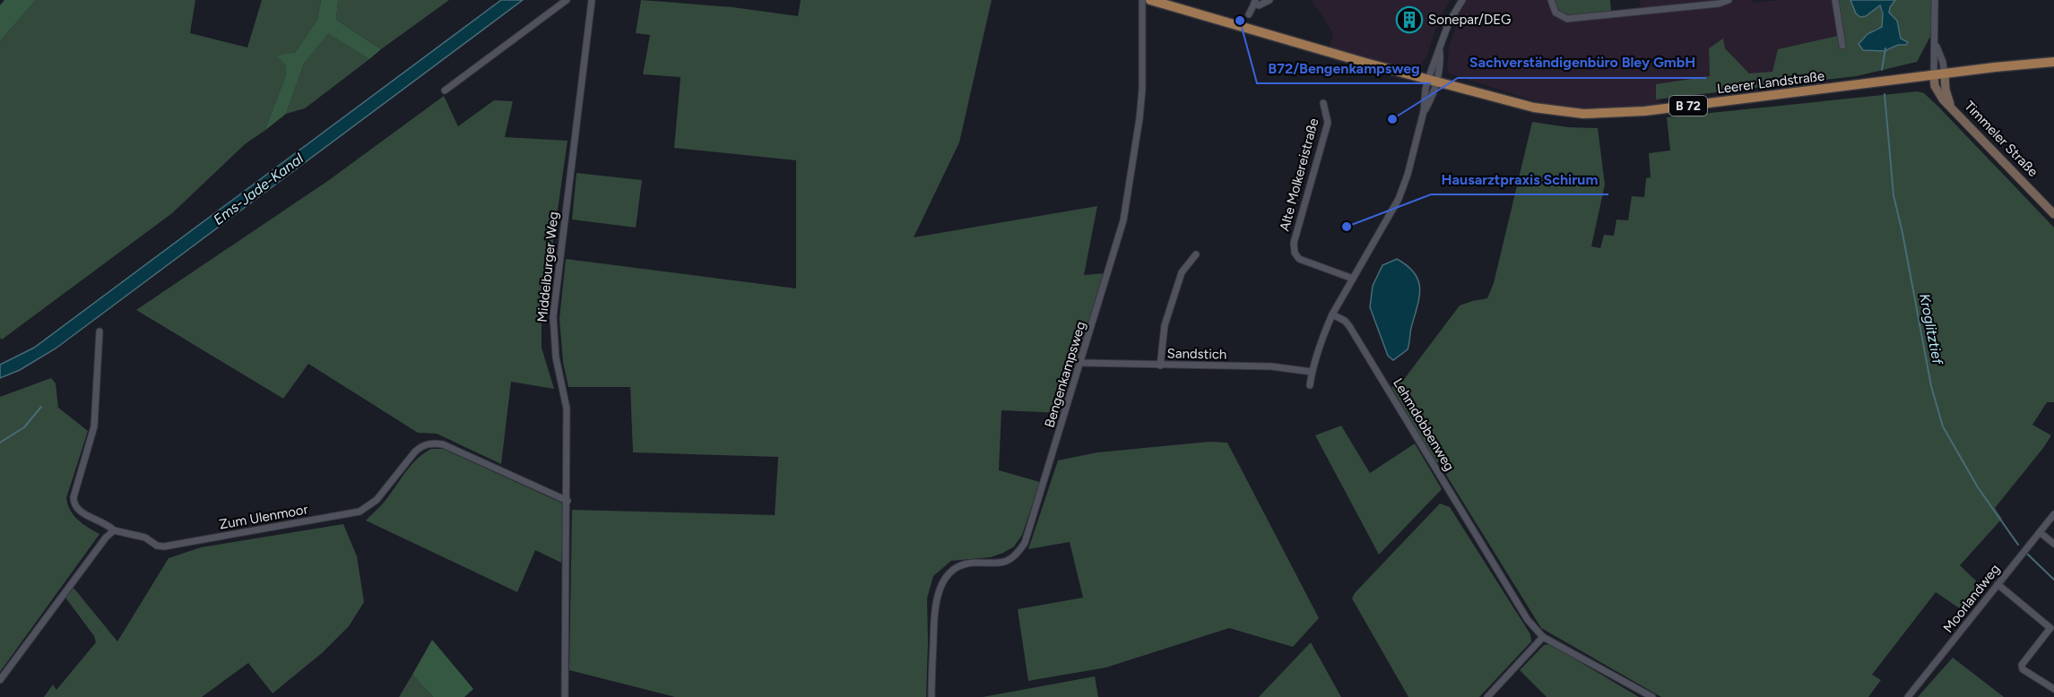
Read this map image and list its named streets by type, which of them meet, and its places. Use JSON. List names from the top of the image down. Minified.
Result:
{"streets":{"main road":["Leerer Landstraße","B 72","Timmeler Straße"],"street":["Alte Molkereistraße","Middelburger Weg","Sandstich","Bengenkampsweg","Lehmdobbenweg","Zum Ulenmoor","Moorlandweg"]},"crossings":[["Leerer Landstraße","Timmeler Straße"],["Middelburger Weg","Zum Ulenmoor"],["Sandstich","Bengenkampsweg"]],"water":["Ems-Jade-Kanal","Kroglitztief"],"places":{"building":["Sonepar/DEG"],"other":["B72/Bengenkampsweg","Sachverständigenbüro Bley GmbH","Hausarztpraxis Schirum"]}}
